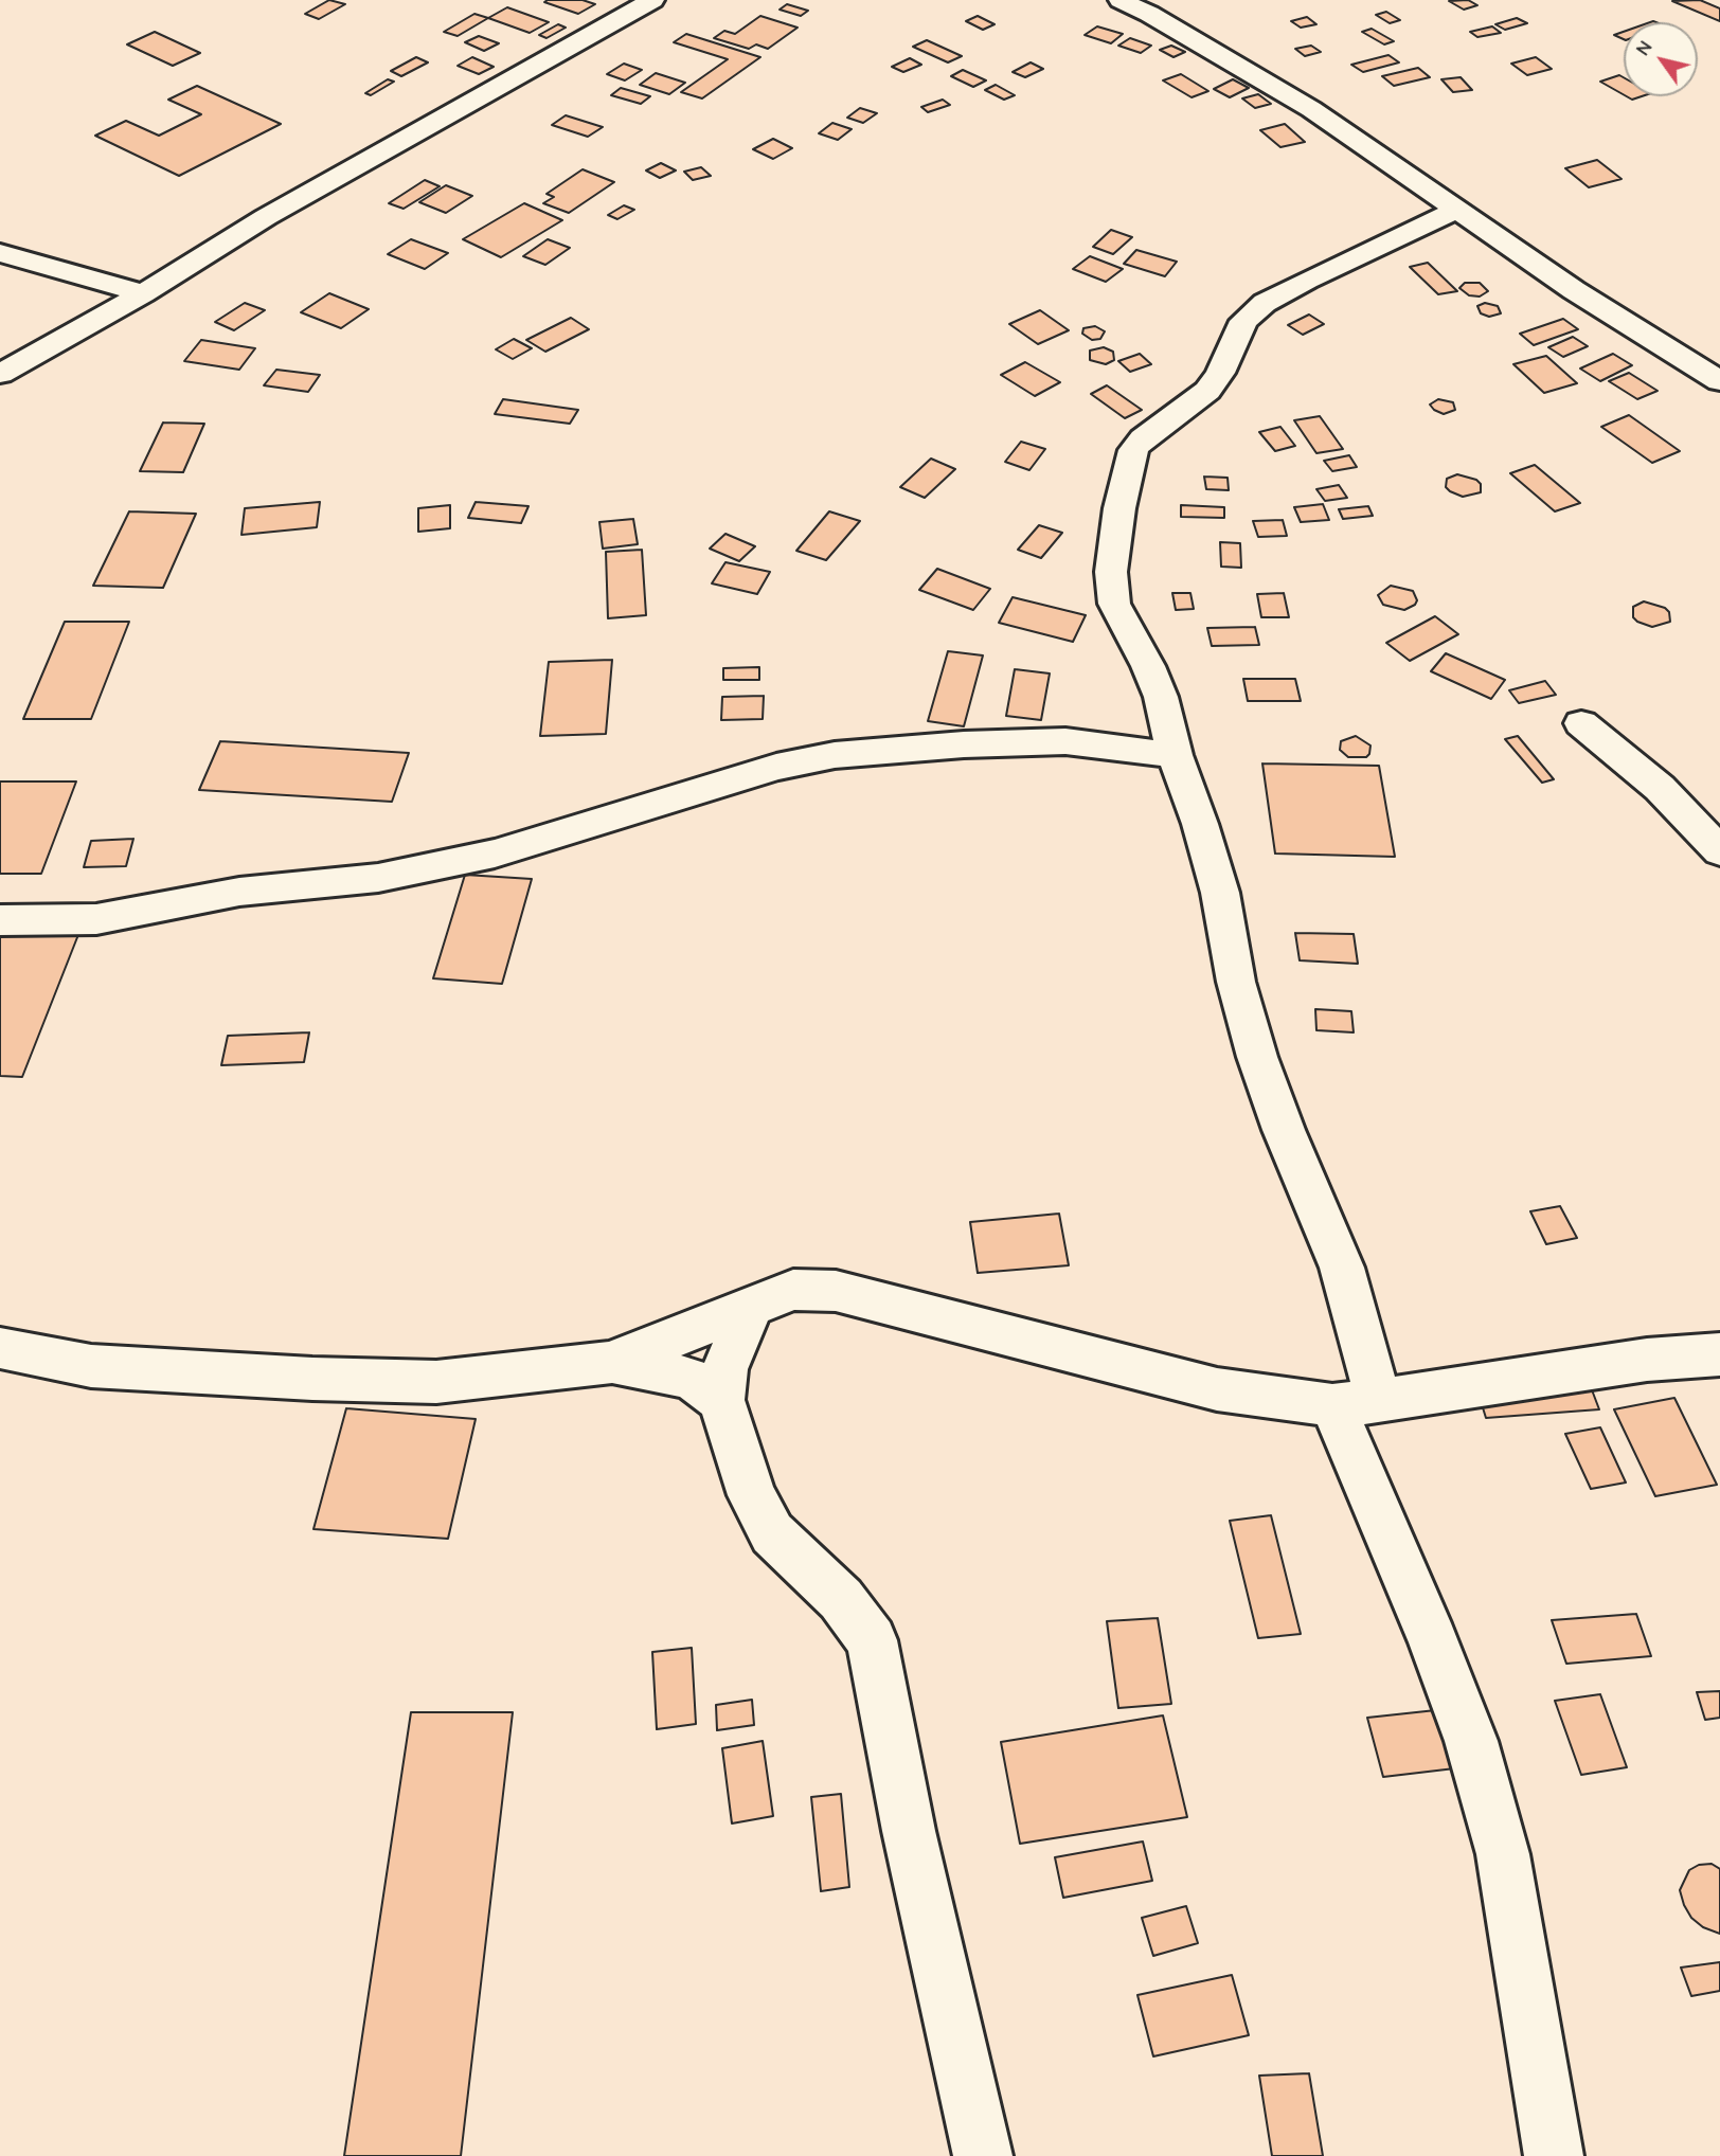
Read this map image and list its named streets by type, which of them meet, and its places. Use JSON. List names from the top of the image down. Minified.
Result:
{"north":"top left"}
